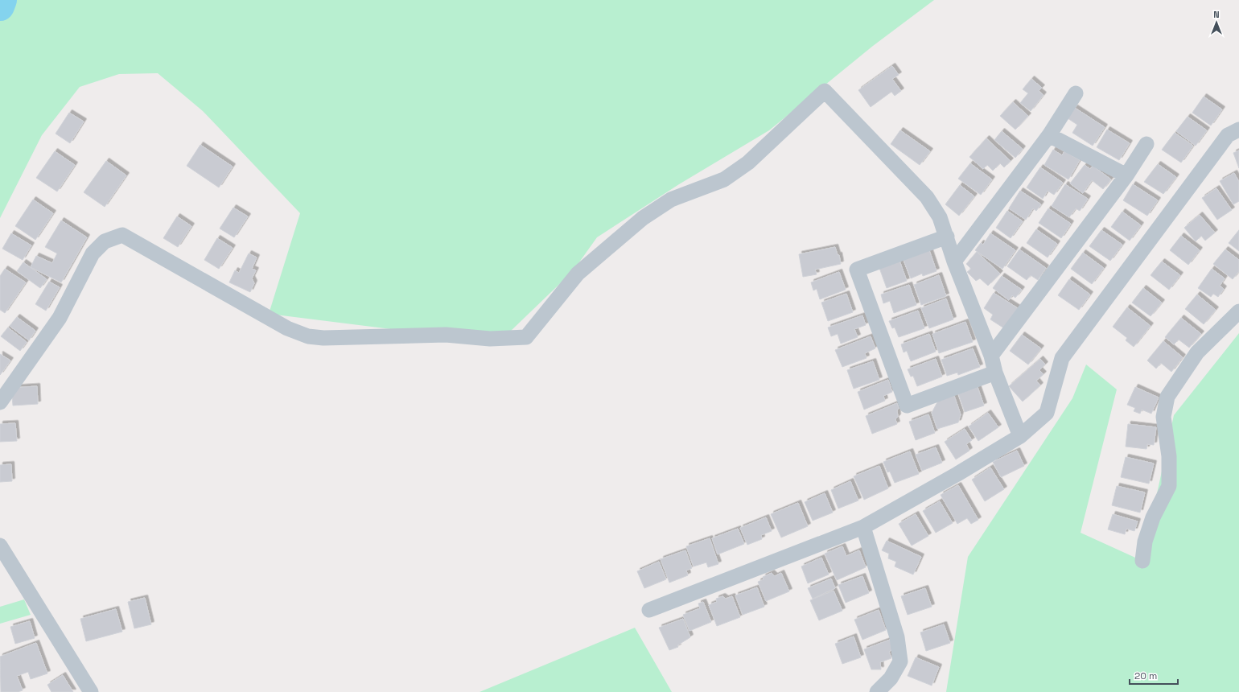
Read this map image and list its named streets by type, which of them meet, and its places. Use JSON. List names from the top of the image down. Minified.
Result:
{"scale_bar":"20 m","north":"top"}
